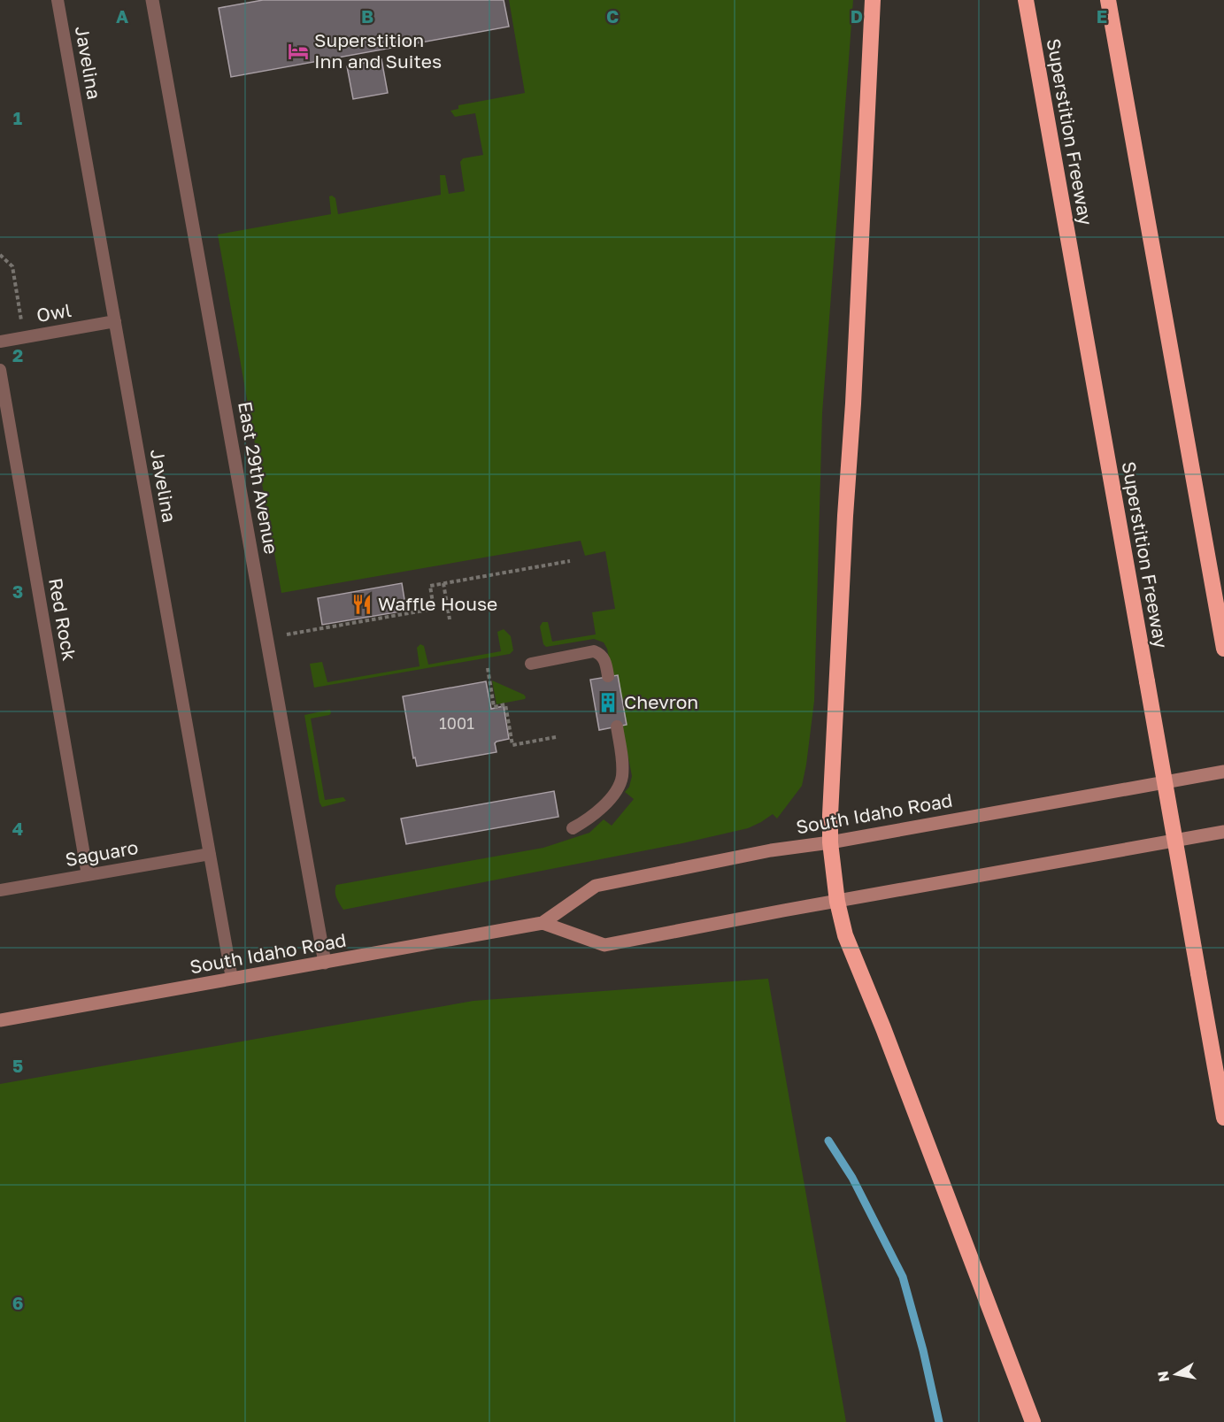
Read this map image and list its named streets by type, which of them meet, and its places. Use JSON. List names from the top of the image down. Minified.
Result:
{"streets":{"highway":["Superstition Freeway"],"main road":["South Idaho Road"],"street":["East 29th Avenue"],"lane":["Javelina","Owl","Red Rock","Saguaro"]},"crossings":[["Javelina","Owl"],["Javelina","South Idaho Road"],["Javelina","Saguaro"],["East 29th Avenue","South Idaho Road"],["Red Rock","Saguaro"]],"places":{"hotel":["Superstition Inn and Suites"],"restaurant":["Waffle House"],"building":["Chevron"]},"house_numbers":["1001"],"north":"left","grid":{"columns":["A","B","C","D","E"],"rows":["1","2","3","4","5","6"]}}
